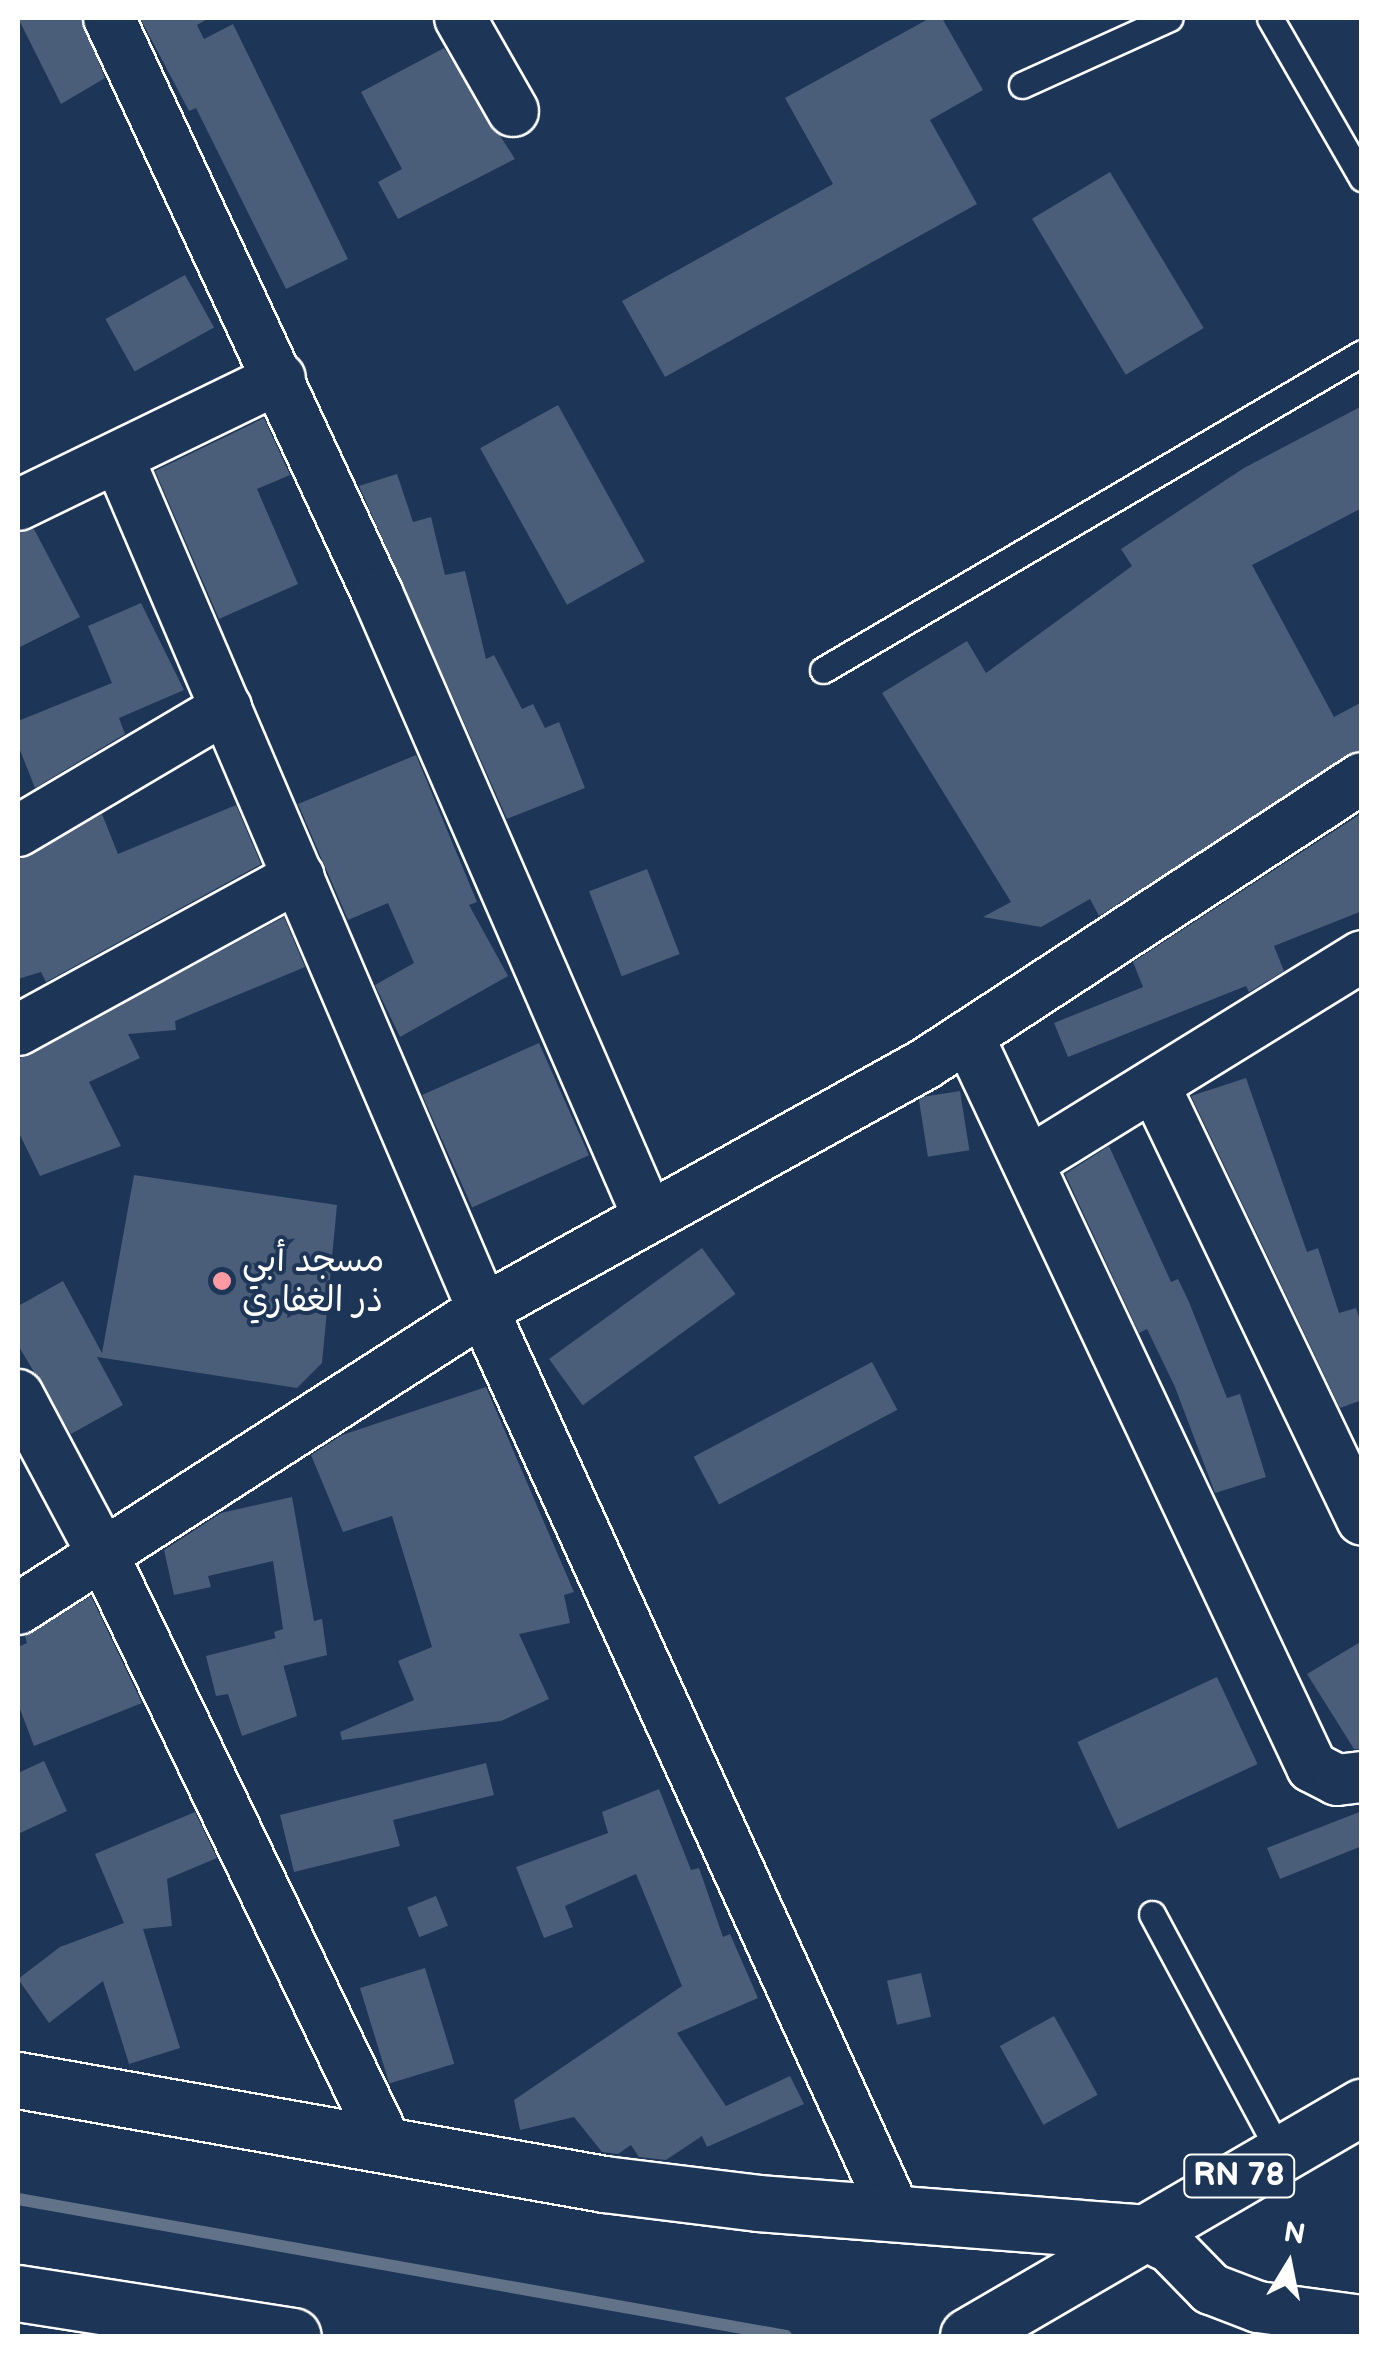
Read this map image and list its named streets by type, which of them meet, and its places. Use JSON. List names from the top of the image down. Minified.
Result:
{"streets":{"street":["RN 78"]},"places":["مسجد أبي ذر الغفاري"],"north":"top"}
